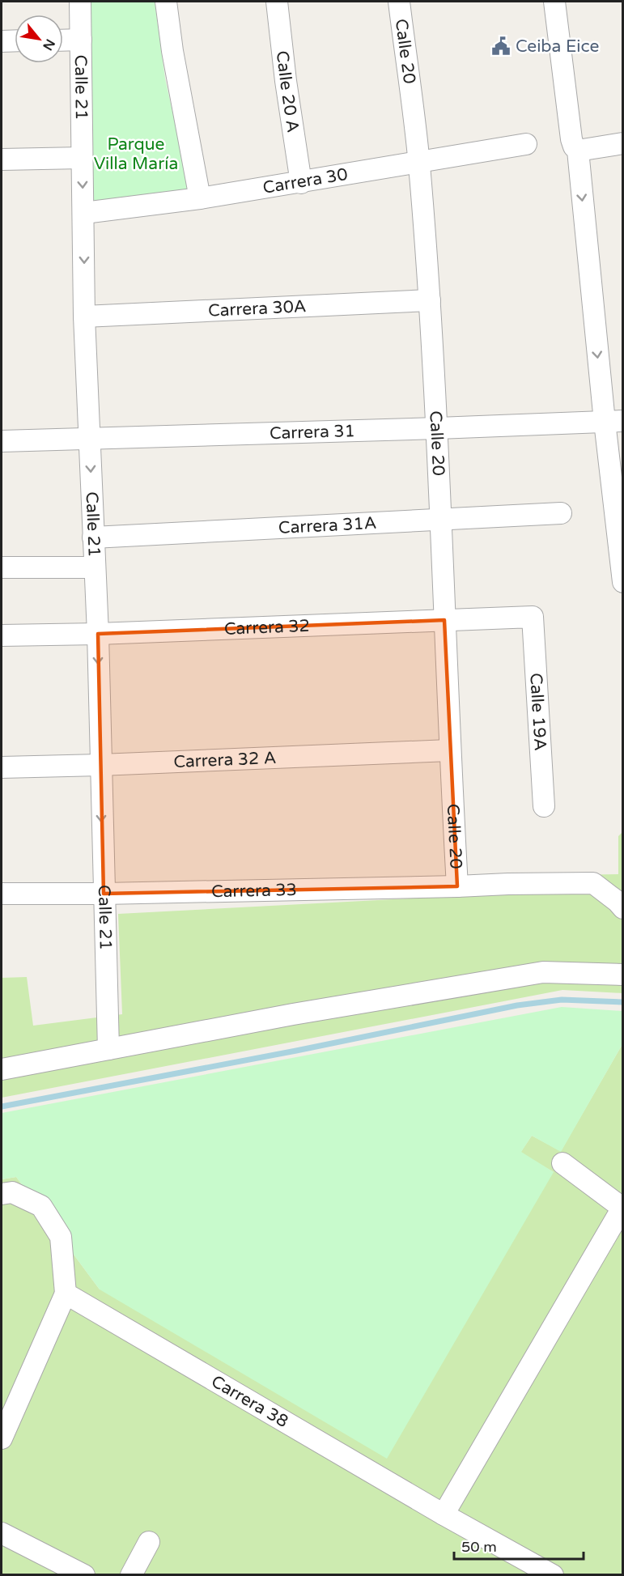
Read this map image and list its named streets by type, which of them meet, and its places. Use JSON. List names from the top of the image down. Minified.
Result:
{"streets":{"street":["Calle 20","Calle 21","Calle 20 A","Carrera 30","Carrera 30A","Carrera 31","Carrera 31A","Carrera 32","Calle 19A","Carrera 32 A","Carrera 33","Carrera 38"]},"crossings":[["Calle 20","Carrera 30"],["Calle 20","Carrera 30A"],["Calle 20","Carrera 31"],["Calle 20","Carrera 31A"],["Calle 20","Carrera 32"],["Calle 20","Carrera 32 A"],["Calle 20","Carrera 33"],["Calle 21","Carrera 30"],["Calle 21","Carrera 30A"],["Calle 21","Carrera 31"],["Calle 21","Carrera 31A"],["Calle 21","Carrera 32"],["Calle 21","Carrera 32 A"],["Calle 21","Carrera 33"],["Calle 20 A","Carrera 30"],["Carrera 32","Calle 19A"]],"one_way":["Calle 21"],"parks":["Parque Villa María"],"places":{"public building":["Ceiba Eice"]},"scale_bar":"50 m","north":"bottom right"}
